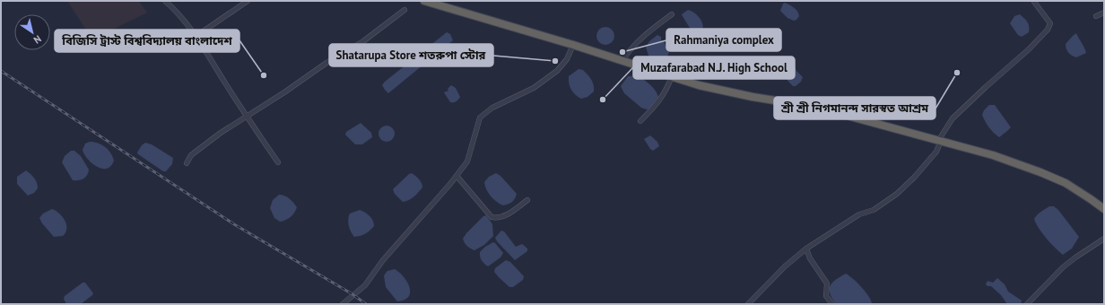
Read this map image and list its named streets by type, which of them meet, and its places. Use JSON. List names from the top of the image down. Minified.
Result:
{"places":["Rahmaniya complex","Shatarupa Store শতরুপা স্টোর","শ্রী শ্রী নিগমানন্দ সারস্বত আশ্রম","বিজিসি ট্রাস্ট বিশ্ববিদ্যালয় বাংলাদেশ","Muzafarabad N.J. High School"],"north":"bottom right"}
